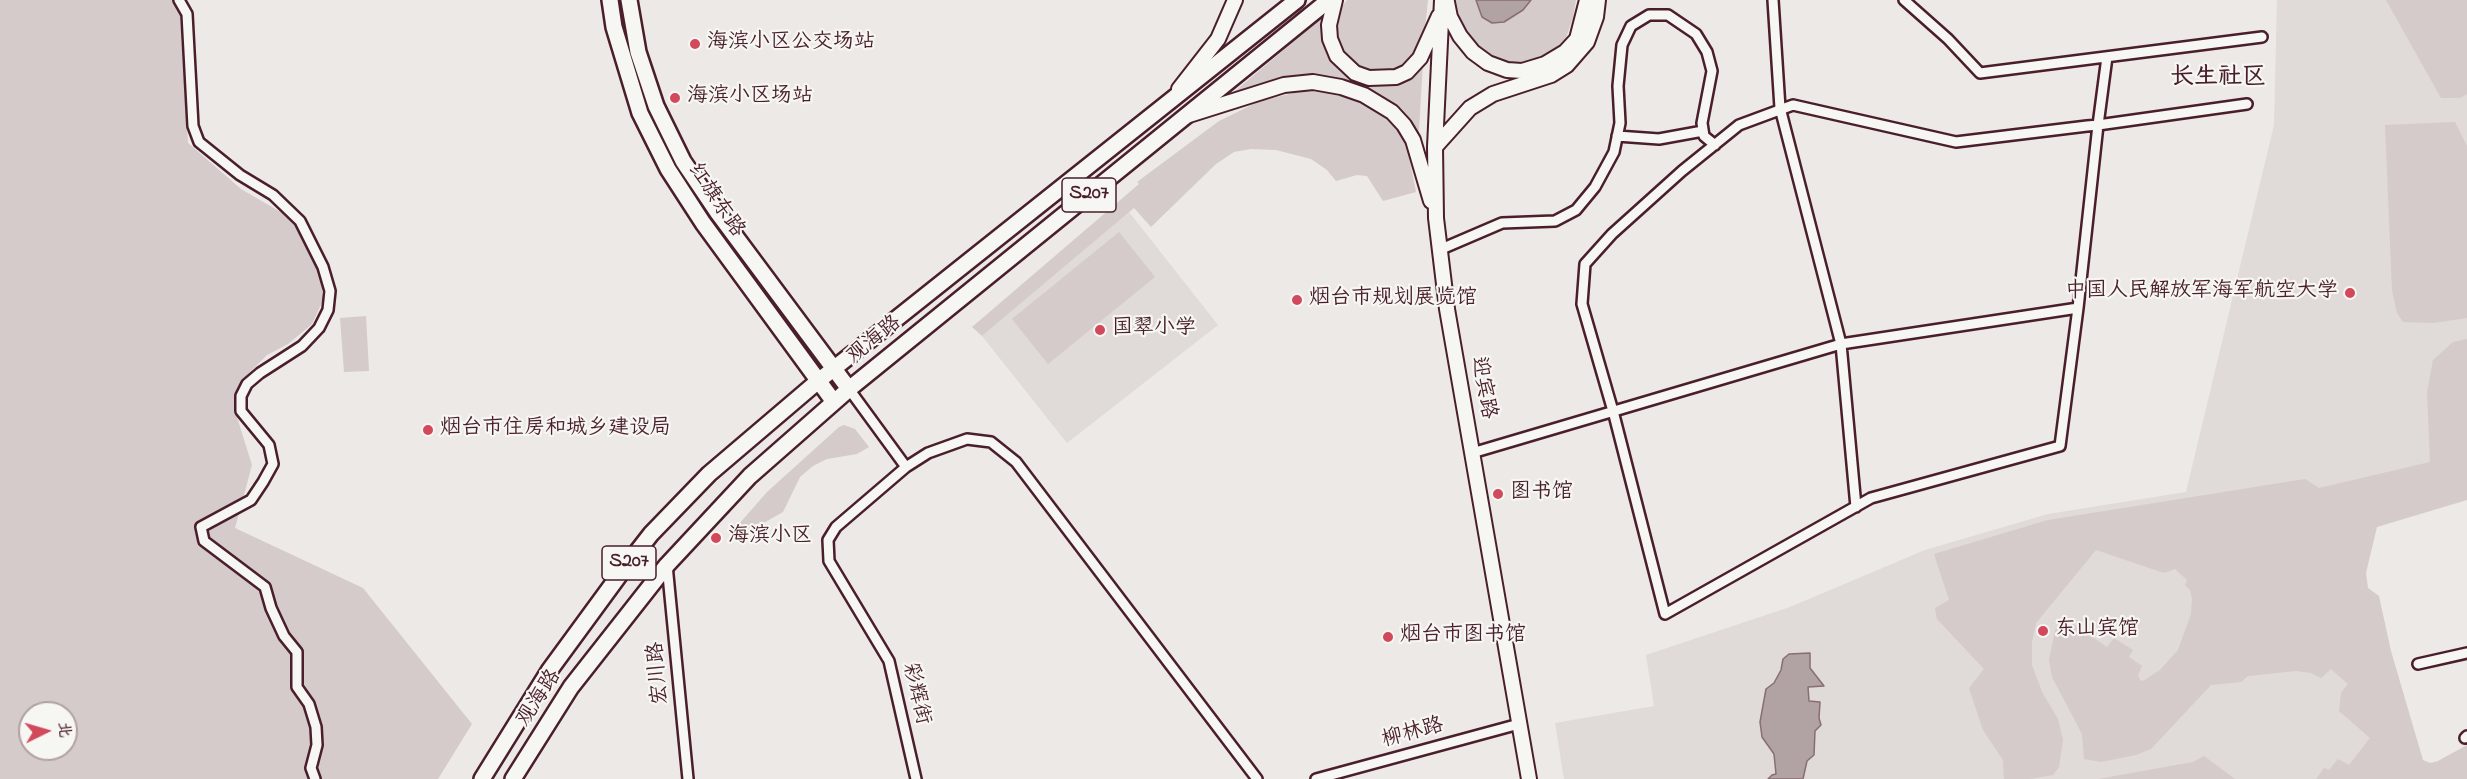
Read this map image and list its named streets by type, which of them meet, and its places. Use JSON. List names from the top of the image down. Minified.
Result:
{"streets":{"main road":["S207","红旗东路","观海路","迎宾路"],"street":["宏川路","彩辉街","柳林路"]},"crossings":[["S207","红旗东路"],["S207","观海路"],["红旗东路","观海路"],["观海路","宏川路"],["迎宾路","柳林路"]],"districts":["长生社区"],"places":["海滨小区公交场站","海滨小区场站","中国人民解放军海军航空大学","烟台市规划展览馆","国翠小学","烟台市住房和城乡建设局","图书馆","海滨小区","东山宾馆","烟台市图书馆"],"north":"right"}
